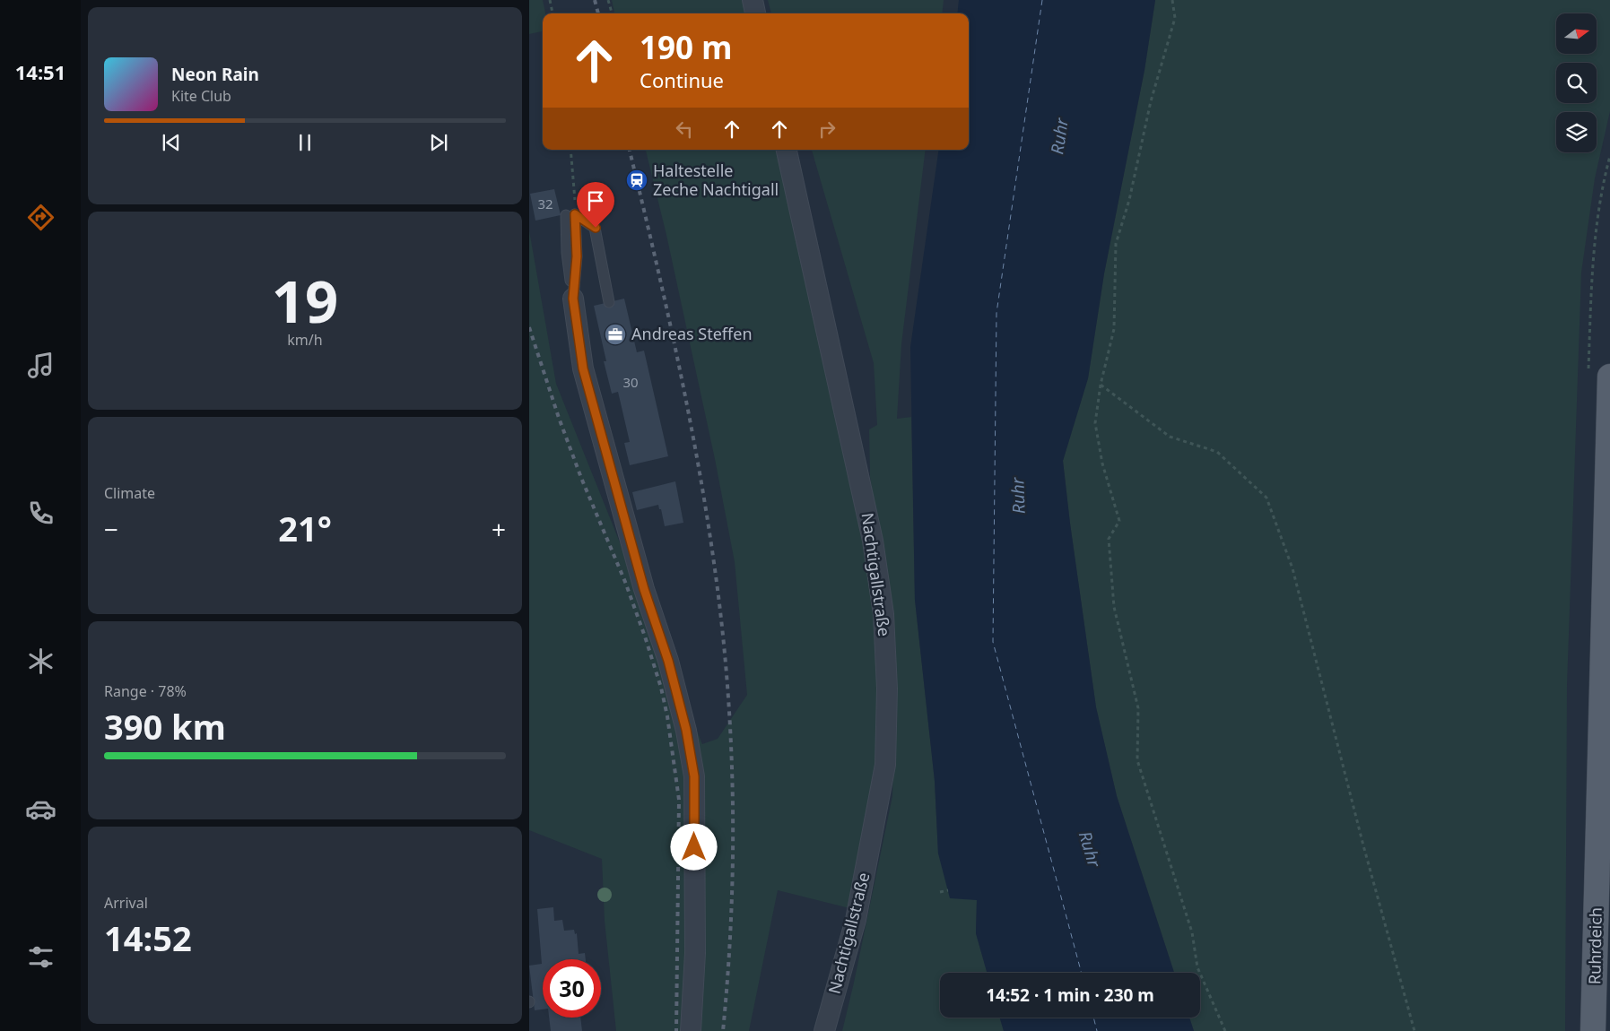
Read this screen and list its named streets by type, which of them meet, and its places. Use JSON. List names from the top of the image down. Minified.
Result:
{"streets":{"main road":["Ruhrdeich"],"street":["Nachtigallstraße"]},"water":["Ruhr"],"places":{"station":["Haltestelle Zeche Nachtigall"],"office":["Andreas Steffen"]},"house_numbers":["32","30"],"north":"right","page":{"tabs":"14:51","turn":["190 m","Continue"],"song":["Neon Rain","Kite Club"],"tile":[["19","km/h"],"Climate",["Range · 78%","390 km"],["Arrival","14:52"]],"heat":["−","21°","+"],"limit":"30","trip":"14:52 · 1 min · 230 m"}}
